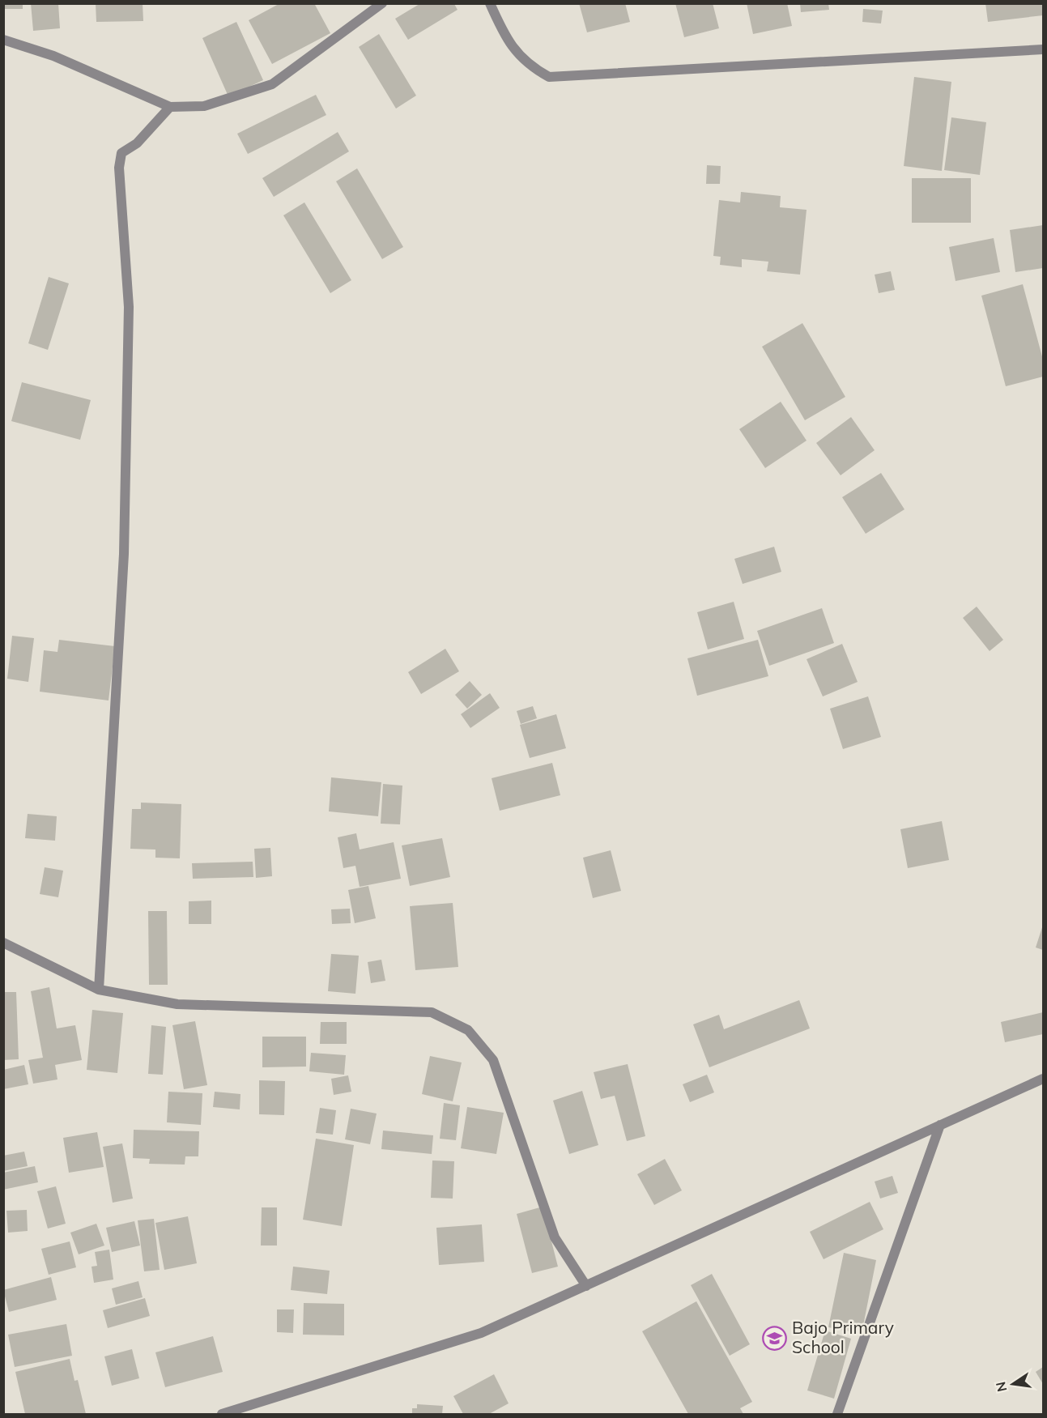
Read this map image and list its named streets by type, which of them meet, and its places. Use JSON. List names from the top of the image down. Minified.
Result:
{"places":{"school or university":["Bajo Primary School"]},"north":"left"}
